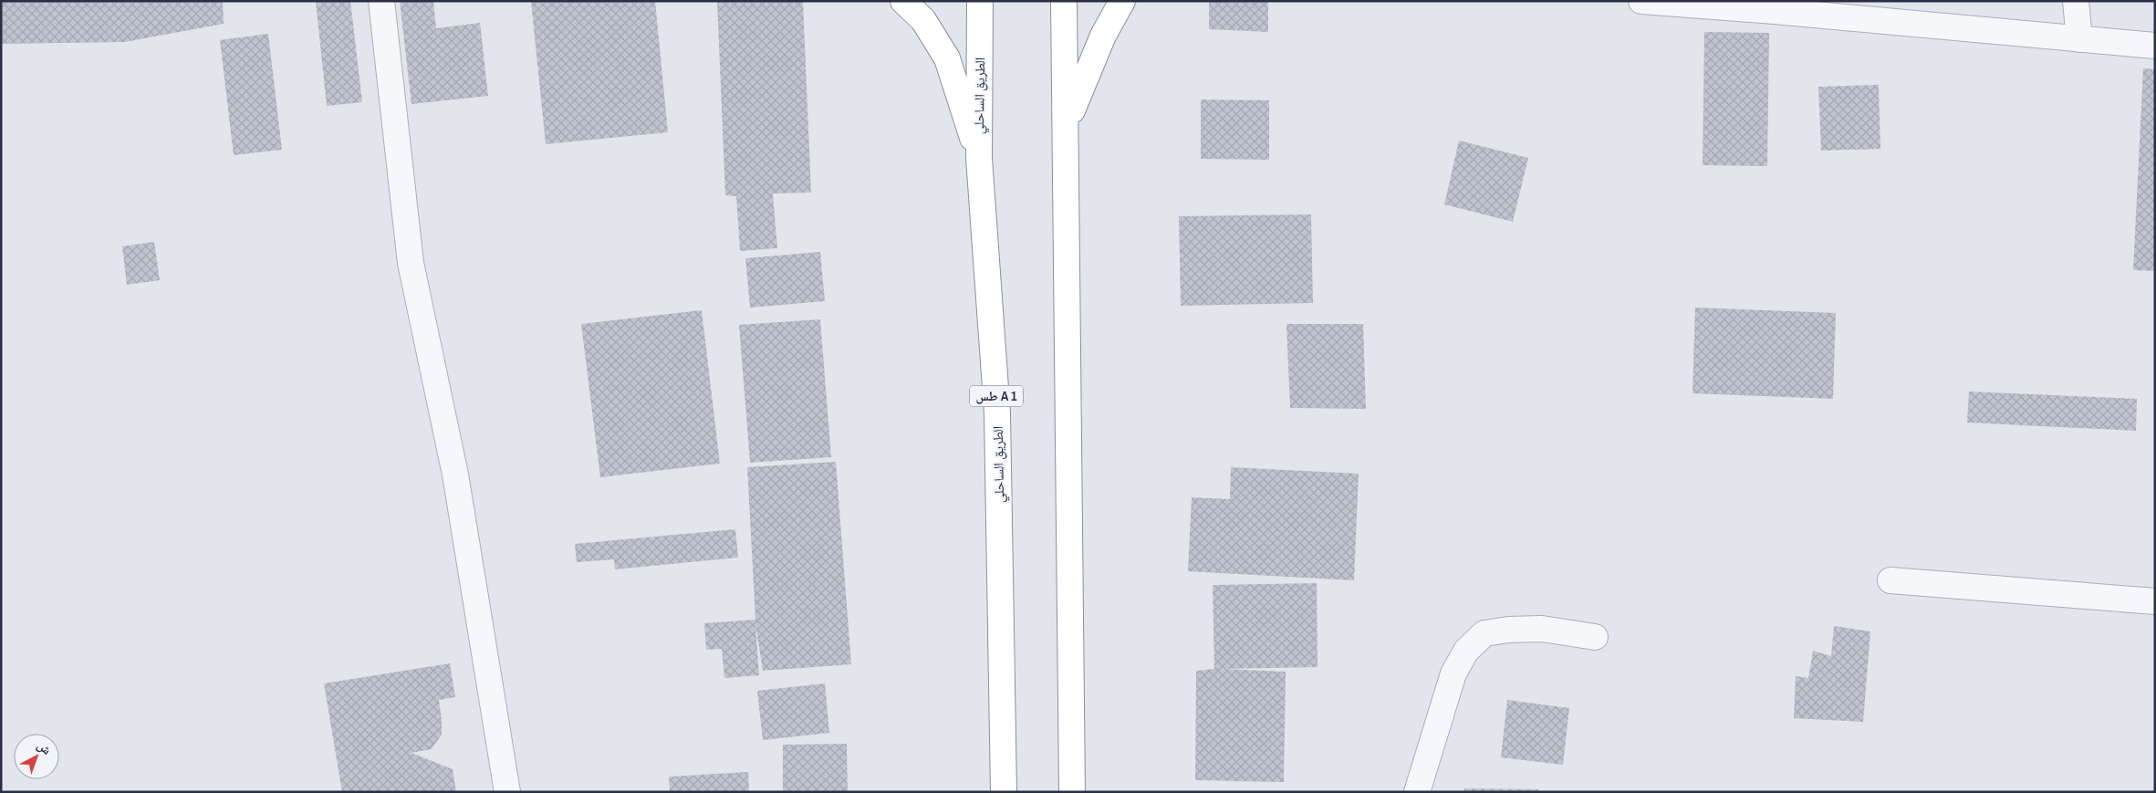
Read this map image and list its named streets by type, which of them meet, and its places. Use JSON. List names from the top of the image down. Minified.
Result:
{"streets":{"highway":["الطريق الساحلي","طس A 1"]},"north":"top right"}
